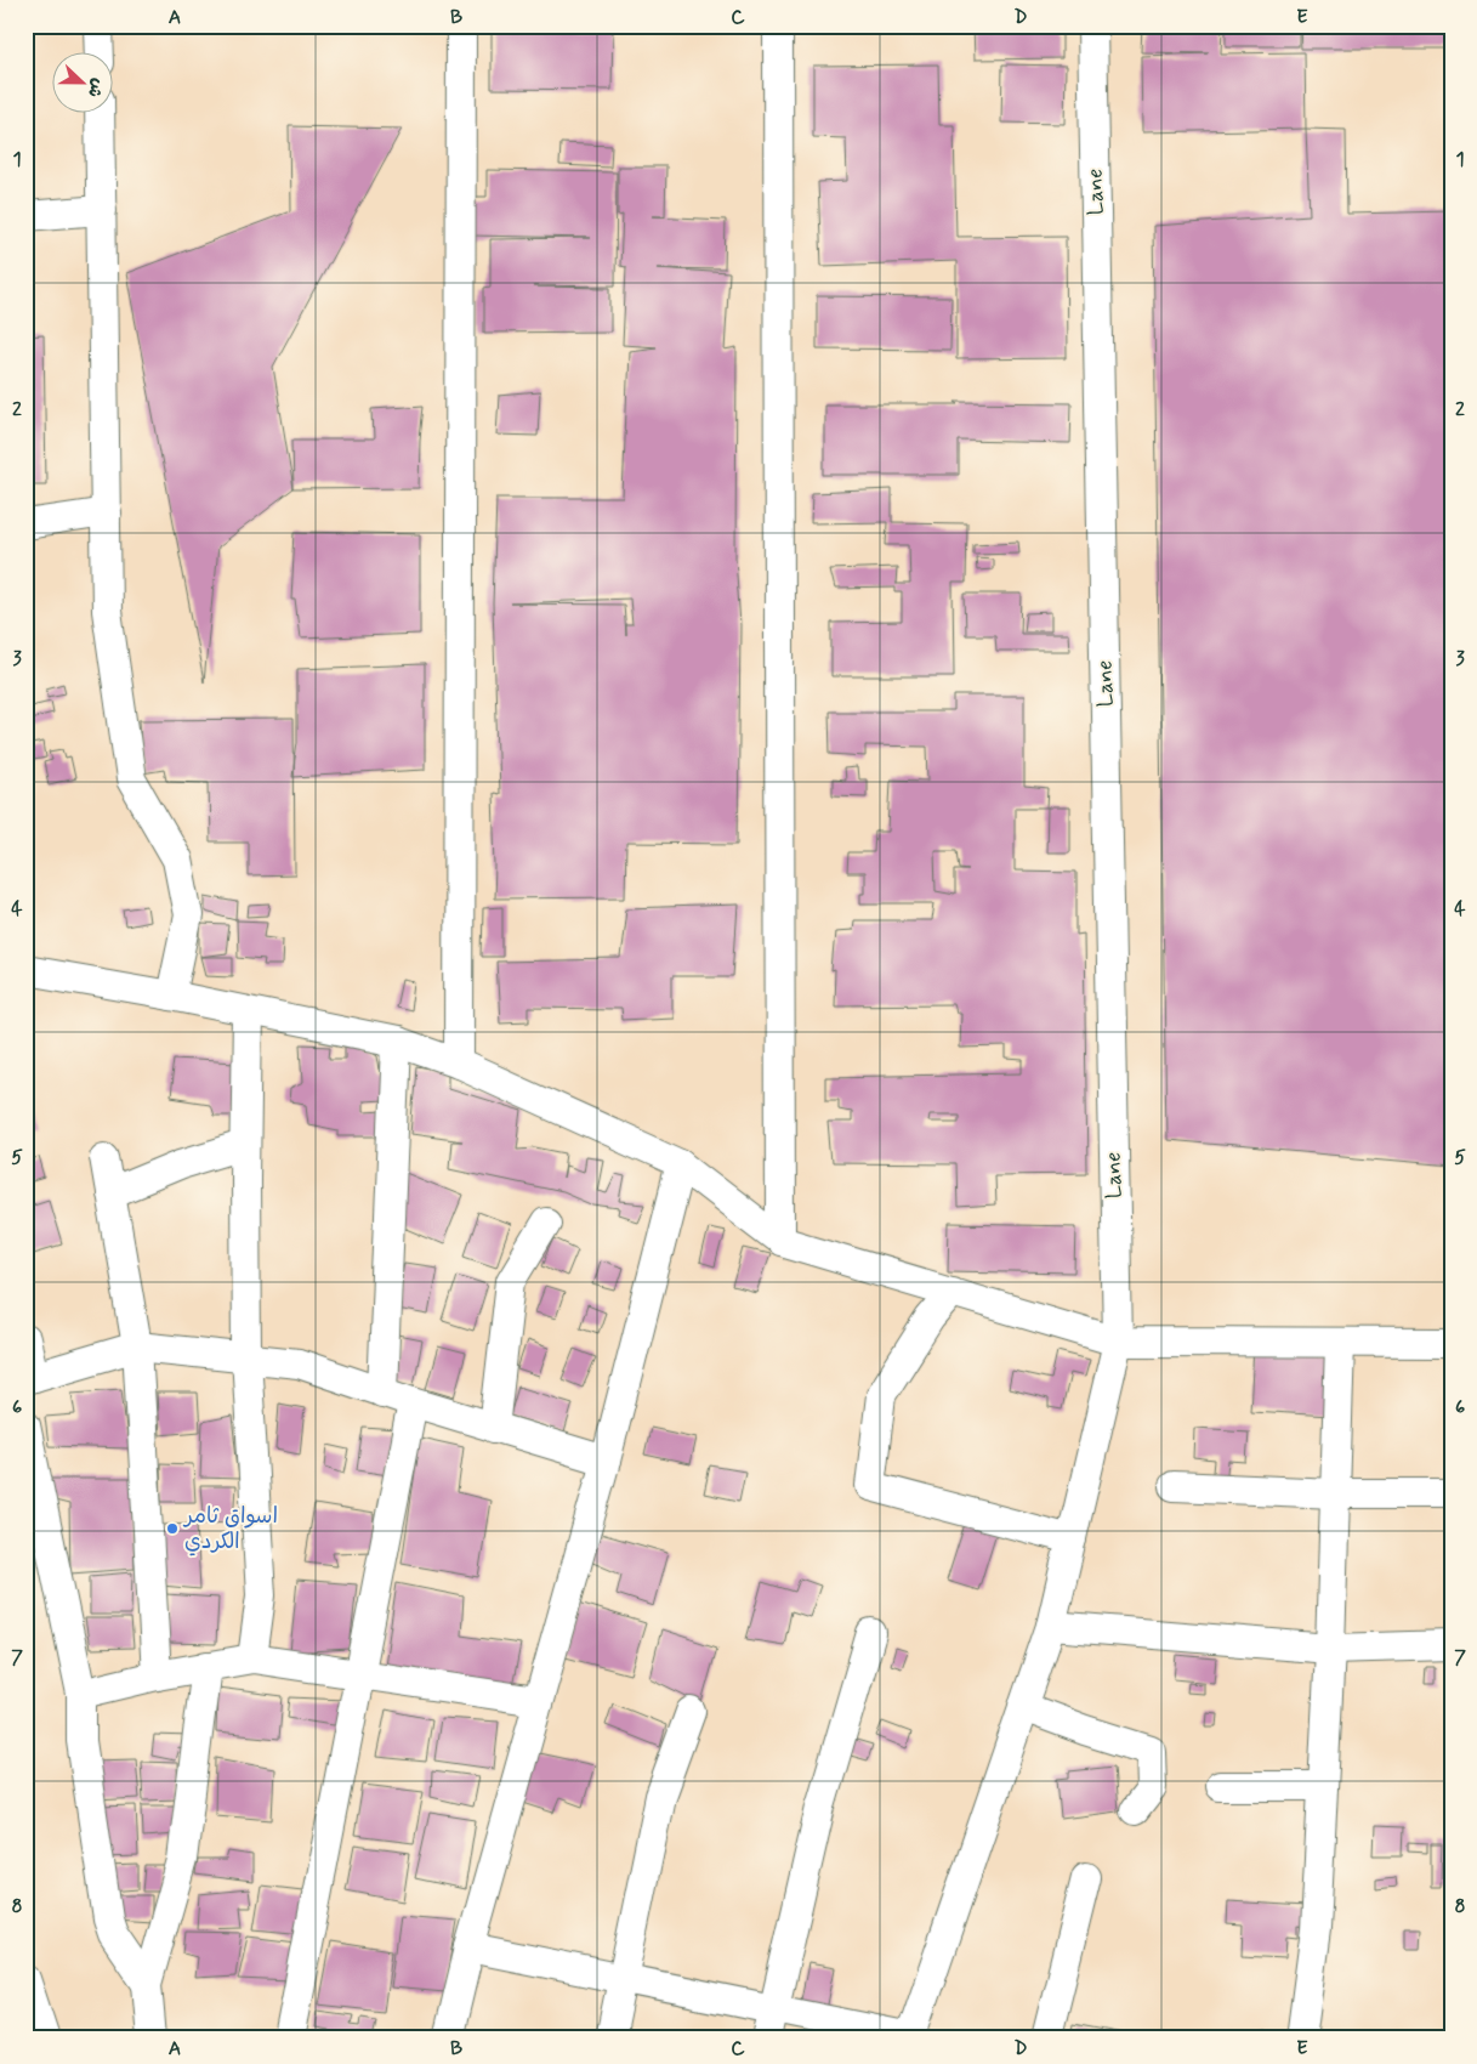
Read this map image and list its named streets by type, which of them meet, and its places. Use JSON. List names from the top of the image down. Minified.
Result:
{"streets":{"street":["Lane"]},"places":["اسواق ثامر الكردي"],"north":"right","grid":{"columns":["A","B","C","D","E"],"rows":["1","2","3","4","5","6","7","8"]}}
